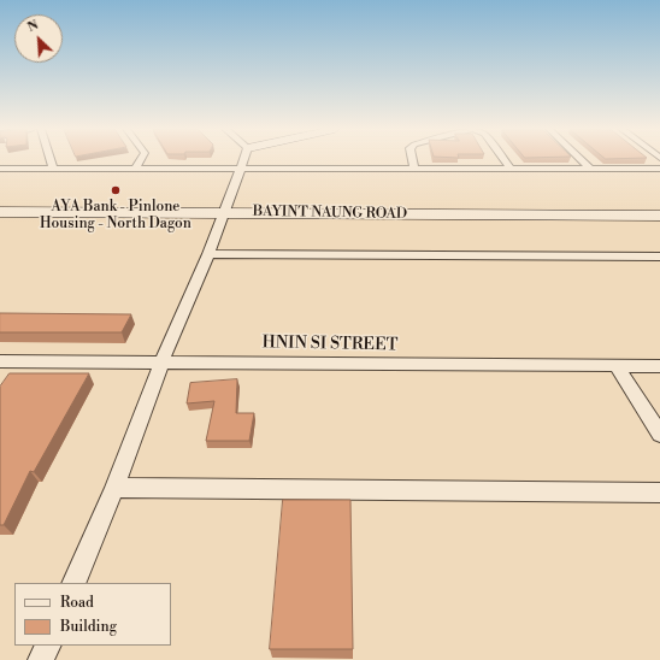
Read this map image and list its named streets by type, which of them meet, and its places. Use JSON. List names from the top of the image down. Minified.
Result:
{"streets":{"main road":["BAYINT NAUNG ROAD"],"street":["HNIN SI STREET"]},"places":["AYA Bank - Pinlone Housing - North Dagon"],"legend":["Road","Building"],"north":"top left"}
